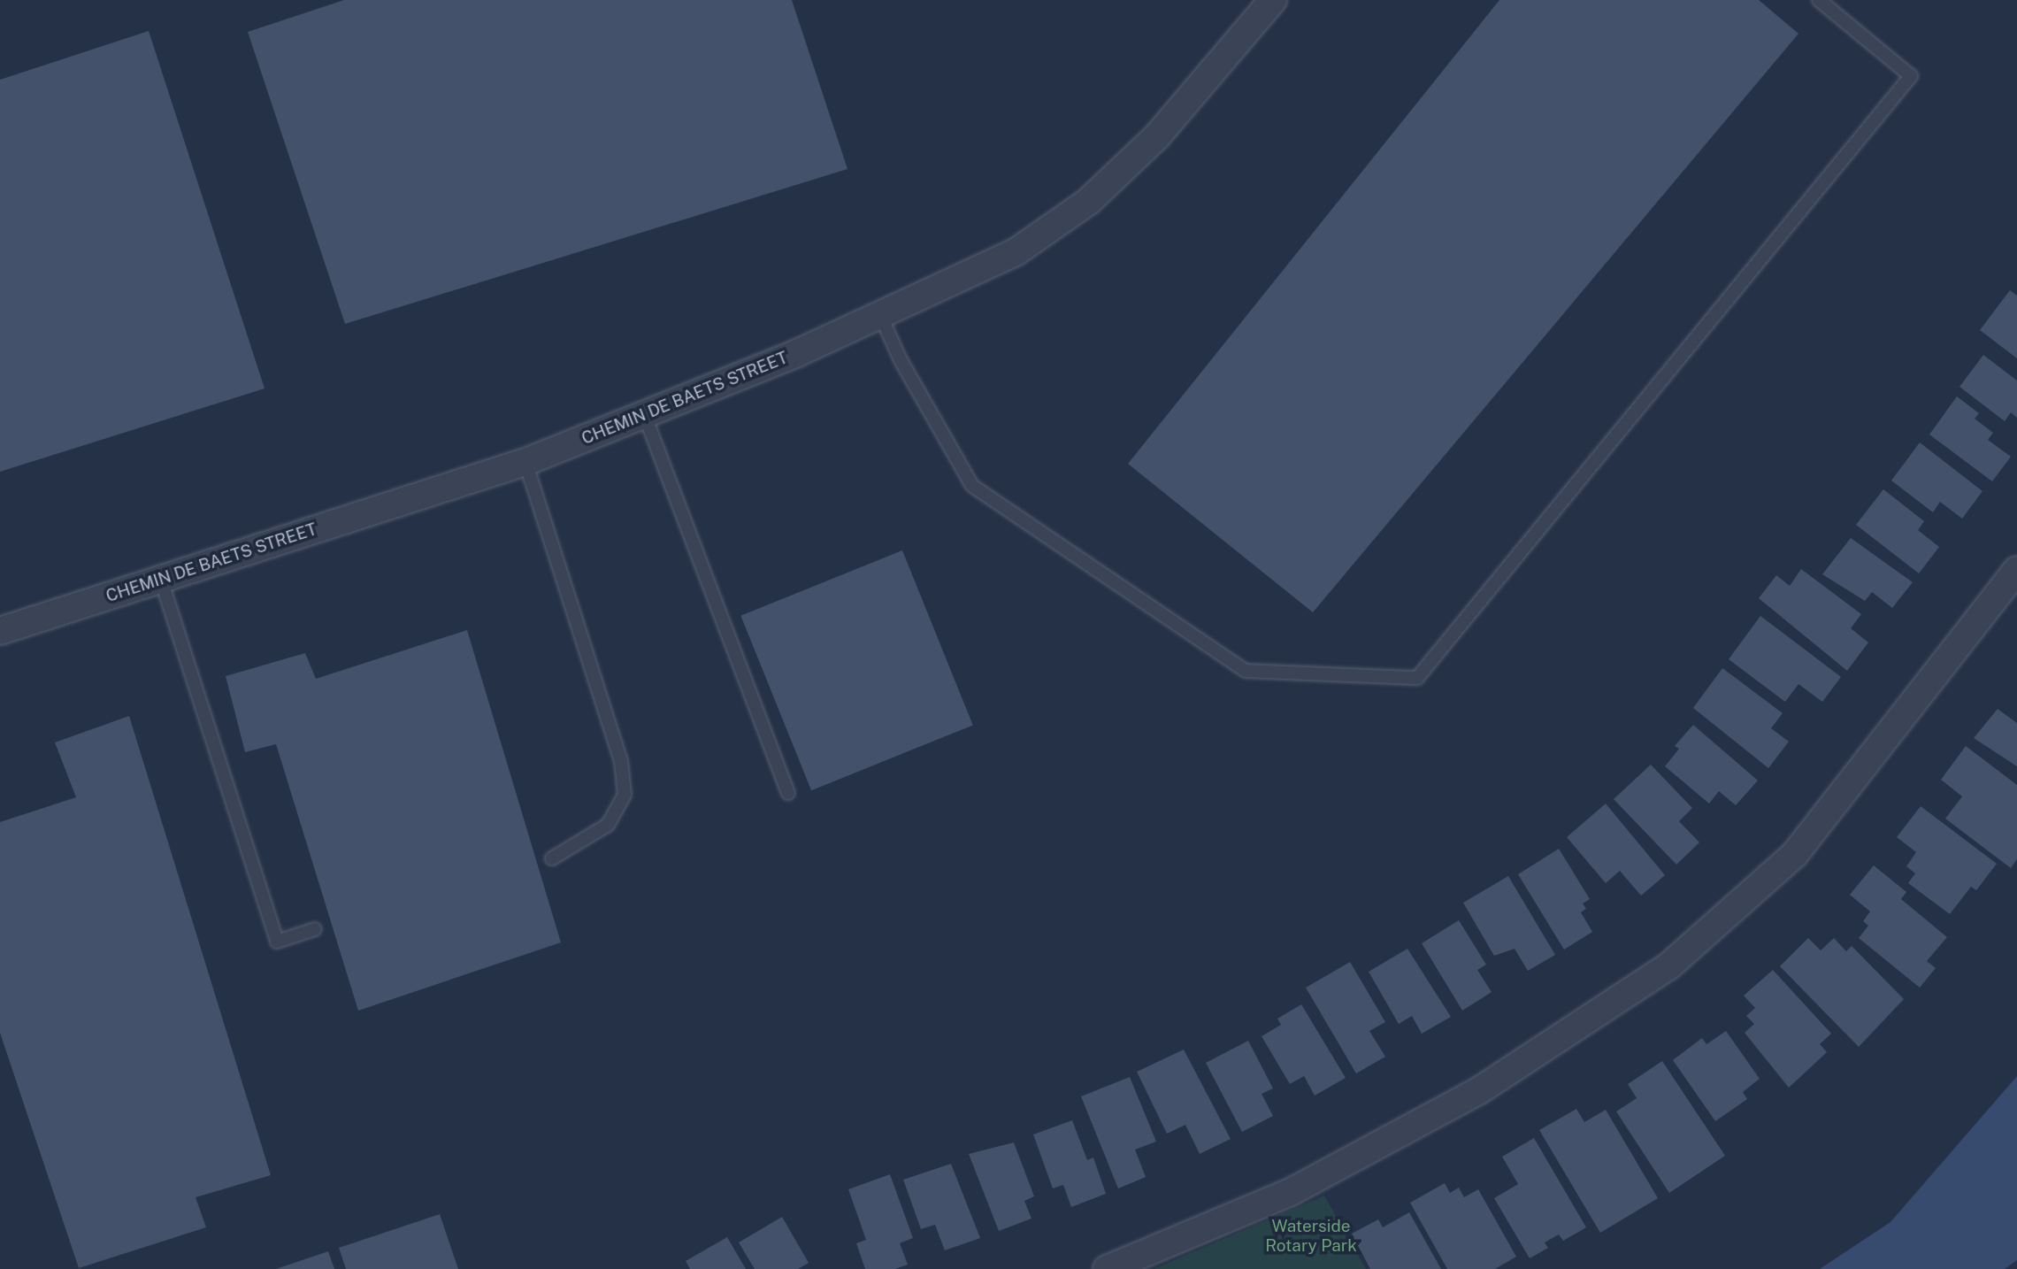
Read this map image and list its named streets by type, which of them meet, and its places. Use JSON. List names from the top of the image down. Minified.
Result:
{"streets":{"street":["CHEMIN DE BAETS STREET"]},"parks":["Waterside Rotary Park"]}
